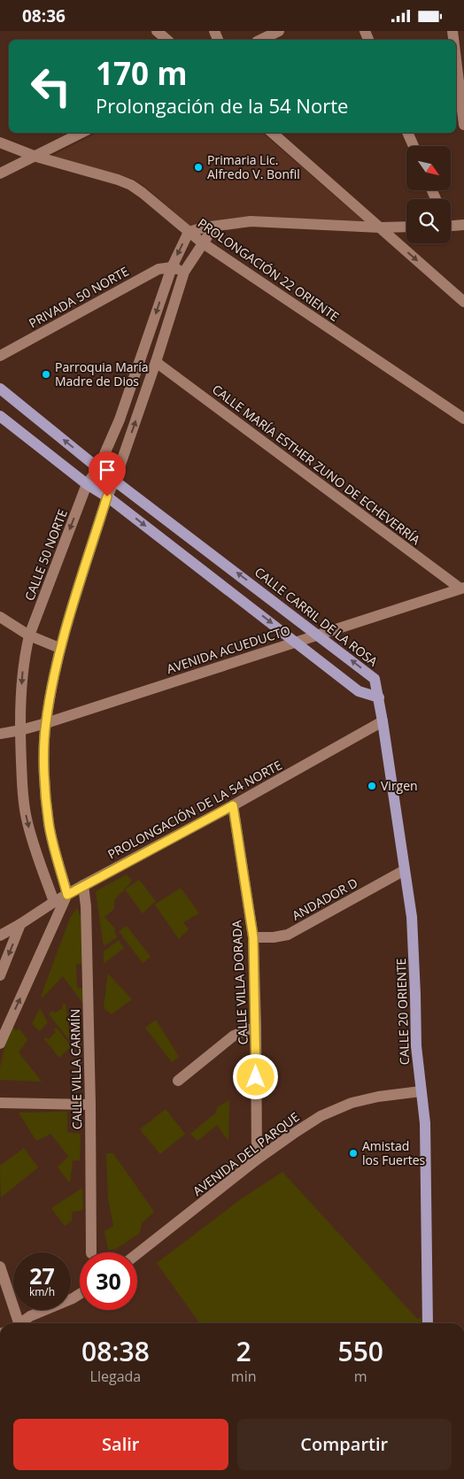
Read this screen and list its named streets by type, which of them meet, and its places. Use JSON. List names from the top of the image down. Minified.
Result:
{"streets":{"main road":["CALLE CARRIL DE LA ROSA","CALLE 20 ORIENTE"],"street":["PROLONGACIÓN 22 ORIENTE","PRIVADA 50 NORTE","CALLE MARÍA ESTHER ZUNO DE ECHEVERRÍA","CALLE 50 NORTE","AVENIDA ACUEDUCTO","PROLONGACIÓN DE LA 54 NORTE","ANDADOR D","CALLE VILLA DORADA","CALLE VILLA CARMÍN","AVENIDA DEL PARQUE"]},"crossings":[["PROLONGACIÓN 22 ORIENTE","CALLE 50 NORTE"],["PRIVADA 50 NORTE","CALLE 50 NORTE"],["CALLE MARÍA ESTHER ZUNO DE ECHEVERRÍA","AVENIDA ACUEDUCTO"],["CALLE 50 NORTE","CALLE CARRIL DE LA ROSA"],["CALLE 50 NORTE","AVENIDA ACUEDUCTO"],["CALLE 50 NORTE","PROLONGACIÓN DE LA 54 NORTE"],["CALLE CARRIL DE LA ROSA","AVENIDA ACUEDUCTO"],["CALLE CARRIL DE LA ROSA","CALLE 20 ORIENTE"],["PROLONGACIÓN DE LA 54 NORTE","CALLE VILLA DORADA"],["PROLONGACIÓN DE LA 54 NORTE","CALLE 20 ORIENTE"],["PROLONGACIÓN DE LA 54 NORTE","CALLE VILLA CARMÍN"],["ANDADOR D","CALLE VILLA DORADA"],["ANDADOR D","CALLE 20 ORIENTE"],["CALLE VILLA DORADA","AVENIDA DEL PARQUE"],["CALLE 20 ORIENTE","AVENIDA DEL PARQUE"]],"places":["Primaria Lic. Alfredo V. Bonfil","Parroquia María Madre de Dios","Virgen","Amistad los Fuertes"],"north":"bottom right","page":{"status":"08:36","turn":["170 m","Prolongación de la 54 Norte"],"speed":"27 km/h","limit":"30","eta":["08:38","Llegada","2","min","550","m"],"buttons":["Salir","Compartir"]}}
